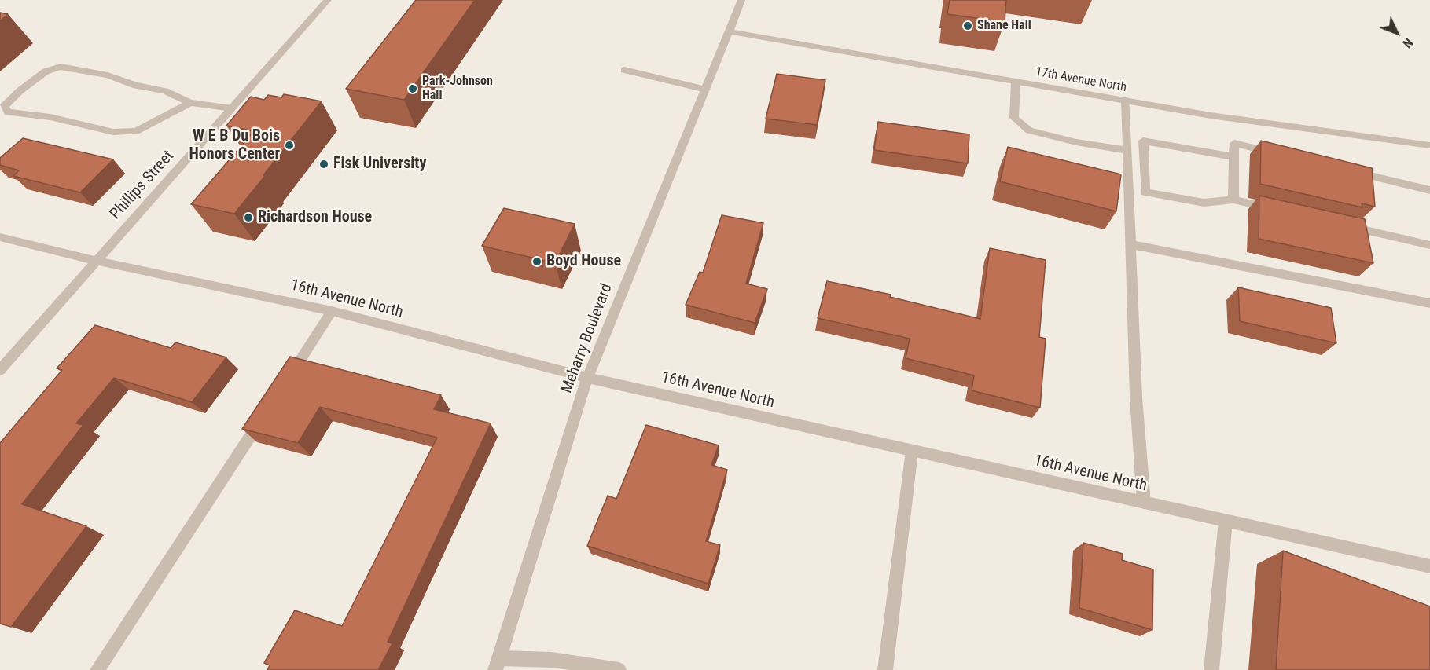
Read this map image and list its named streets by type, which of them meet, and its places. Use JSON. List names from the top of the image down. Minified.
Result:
{"streets":{"street":["17th Avenue North","Phillips Street","16th Avenue North","Meharry Boulevard"]},"crossings":[["17th Avenue North","Meharry Boulevard"],["Phillips Street","16th Avenue North"],["16th Avenue North","Meharry Boulevard"]],"places":["Shane Hall","Park-Johnson Hall","W E B Du Bois Honors Center","Fisk University","Richardson House","Boyd House"],"north":"bottom right"}
